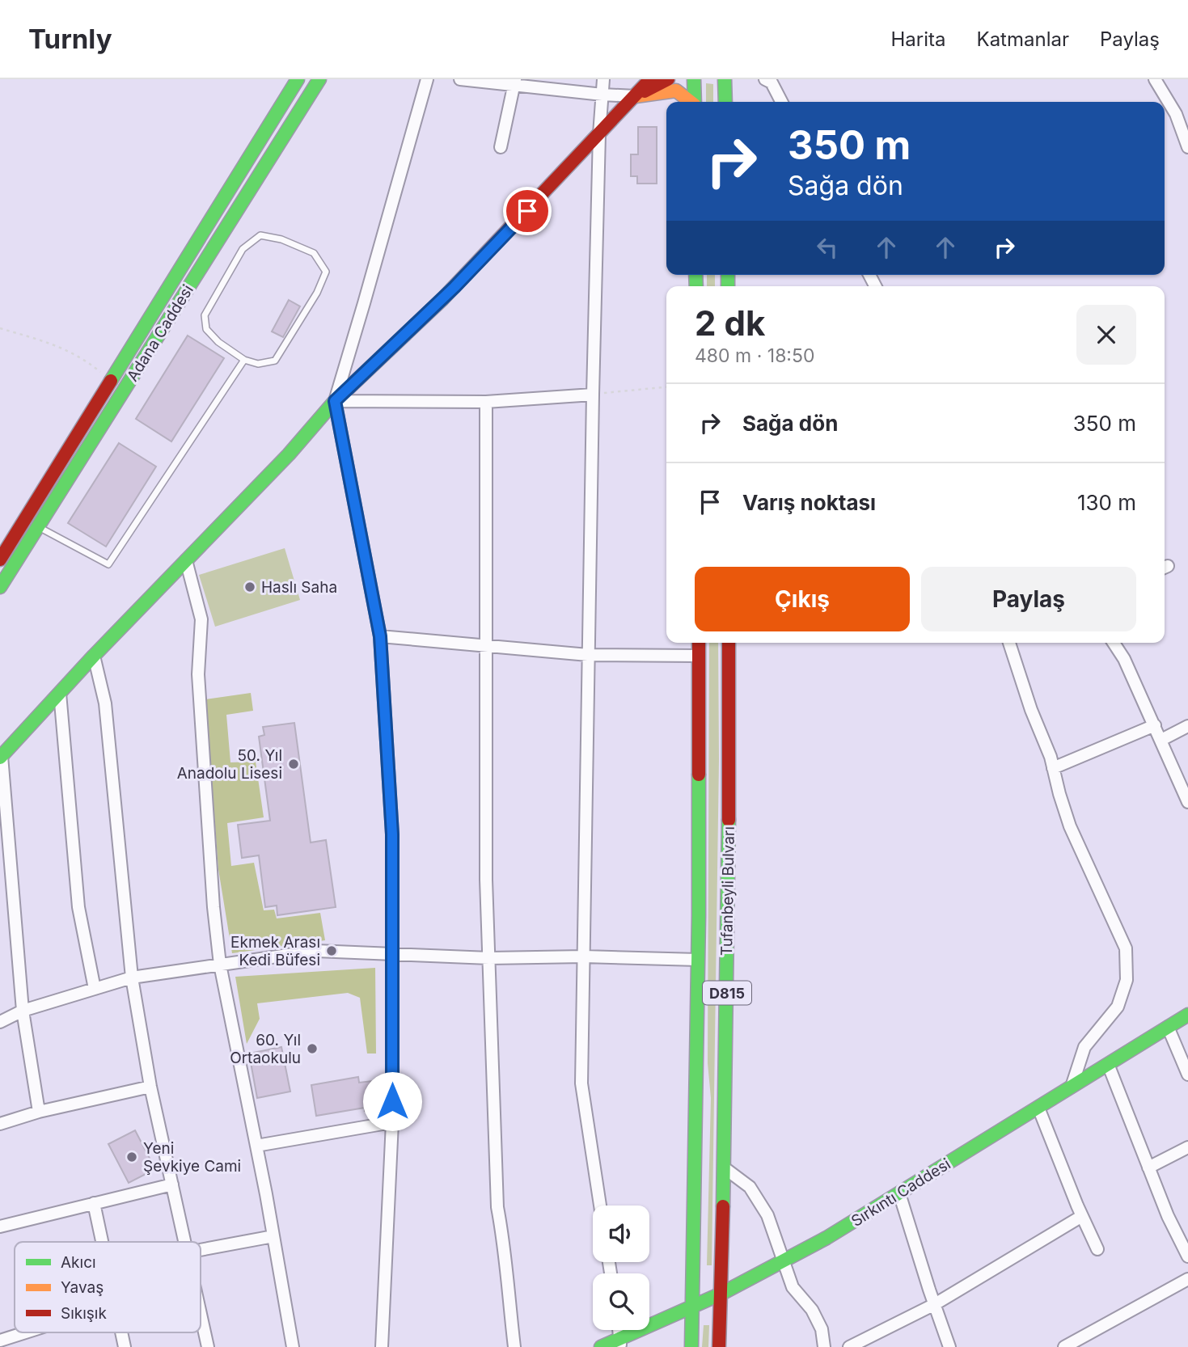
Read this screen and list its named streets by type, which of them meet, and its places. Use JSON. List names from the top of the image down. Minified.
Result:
{"streets":{"main road":["Adana Caddesi","Tufanbeyli Bulvarı","D815","Sırkıntı Caddesi"]},"crossings":[["Tufanbeyli Bulvarı","Sırkıntı Caddesi"]],"places":["Haslı Saha","50. Yıl Anadolu Lisesi","Ekmek Arası Kedi Büfesi","60. Yıl Ortaokulu","Yeni Şevkiye Cami"],"legend":["Akıcı","Yavaş","Sıkışık"],"page":{"header":"Turnly","nav":["Harita","Katmanlar","Paylaş"],"turn":["350 m","Sağa dön"],"heading":["2 dk","480 m · 18:50"],"list":[{"name":"Sağa dön","value":"350 m"},{"name":"Varış noktası","value":"130 m"}],"buttons":["Çıkış","Paylaş"]}}
